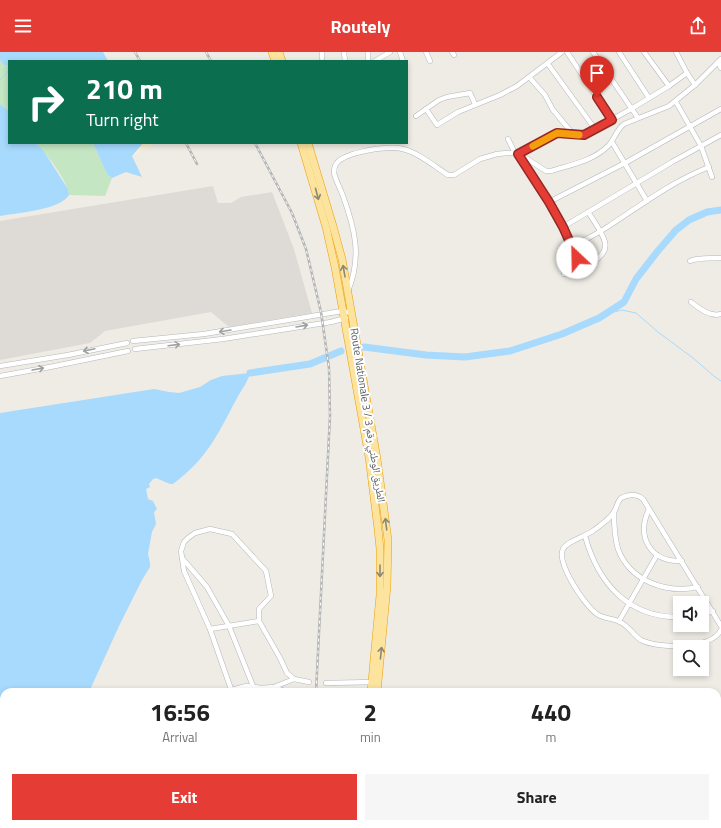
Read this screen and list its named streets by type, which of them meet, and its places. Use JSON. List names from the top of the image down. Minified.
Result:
{"streets":{"highway":["Route Nationale 3 / الطريق الوطني رقم 3"]},"page":{"header":"Routely","turn":["210 m","Turn right"],"eta":["16:56","Arrival","2","min","440","m"],"buttons":["Exit","Share"]}}
